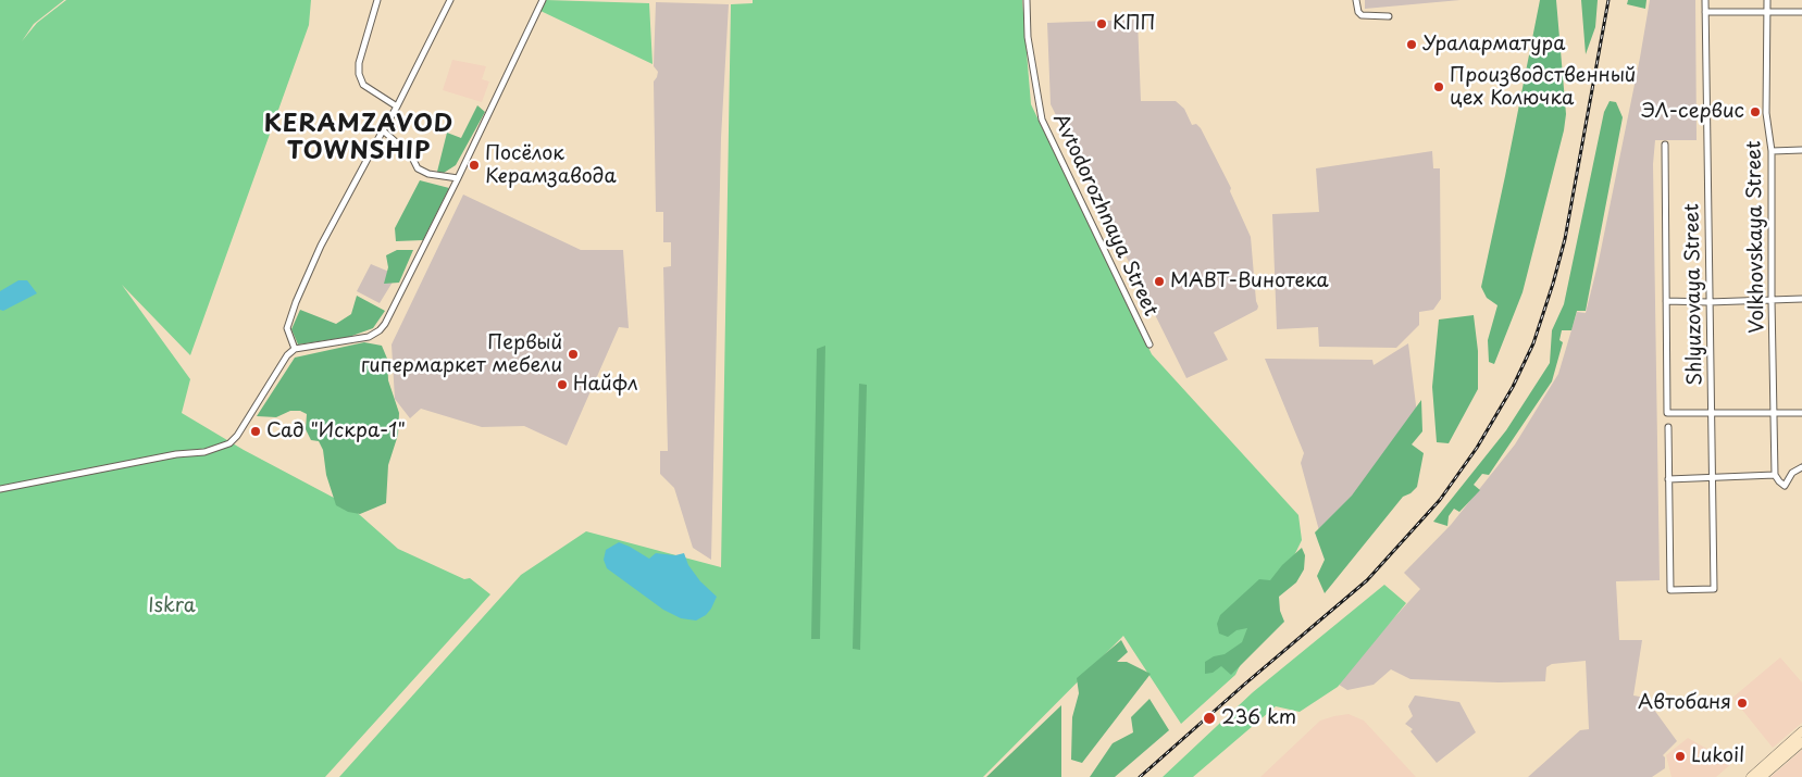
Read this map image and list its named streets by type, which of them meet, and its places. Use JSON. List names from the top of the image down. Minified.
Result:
{"streets":{"street":["Avtodorozhnaya Street","Volkhovskaya Street","Shlyuzovaya Street"]},"districts":["KERAMZAVOD TOWNSHIP"],"parks":["Iskra"],"places":["КПП","Ураларматура","Производственный цех Колючка","ЭЛ-сервис","Посёлок Керамзавода","МАВТ-Винотека","Первый гипермаркет мебели","Найфл","Сад \"Искра-1\"","Автобаня","236 km","Lukoil"]}
